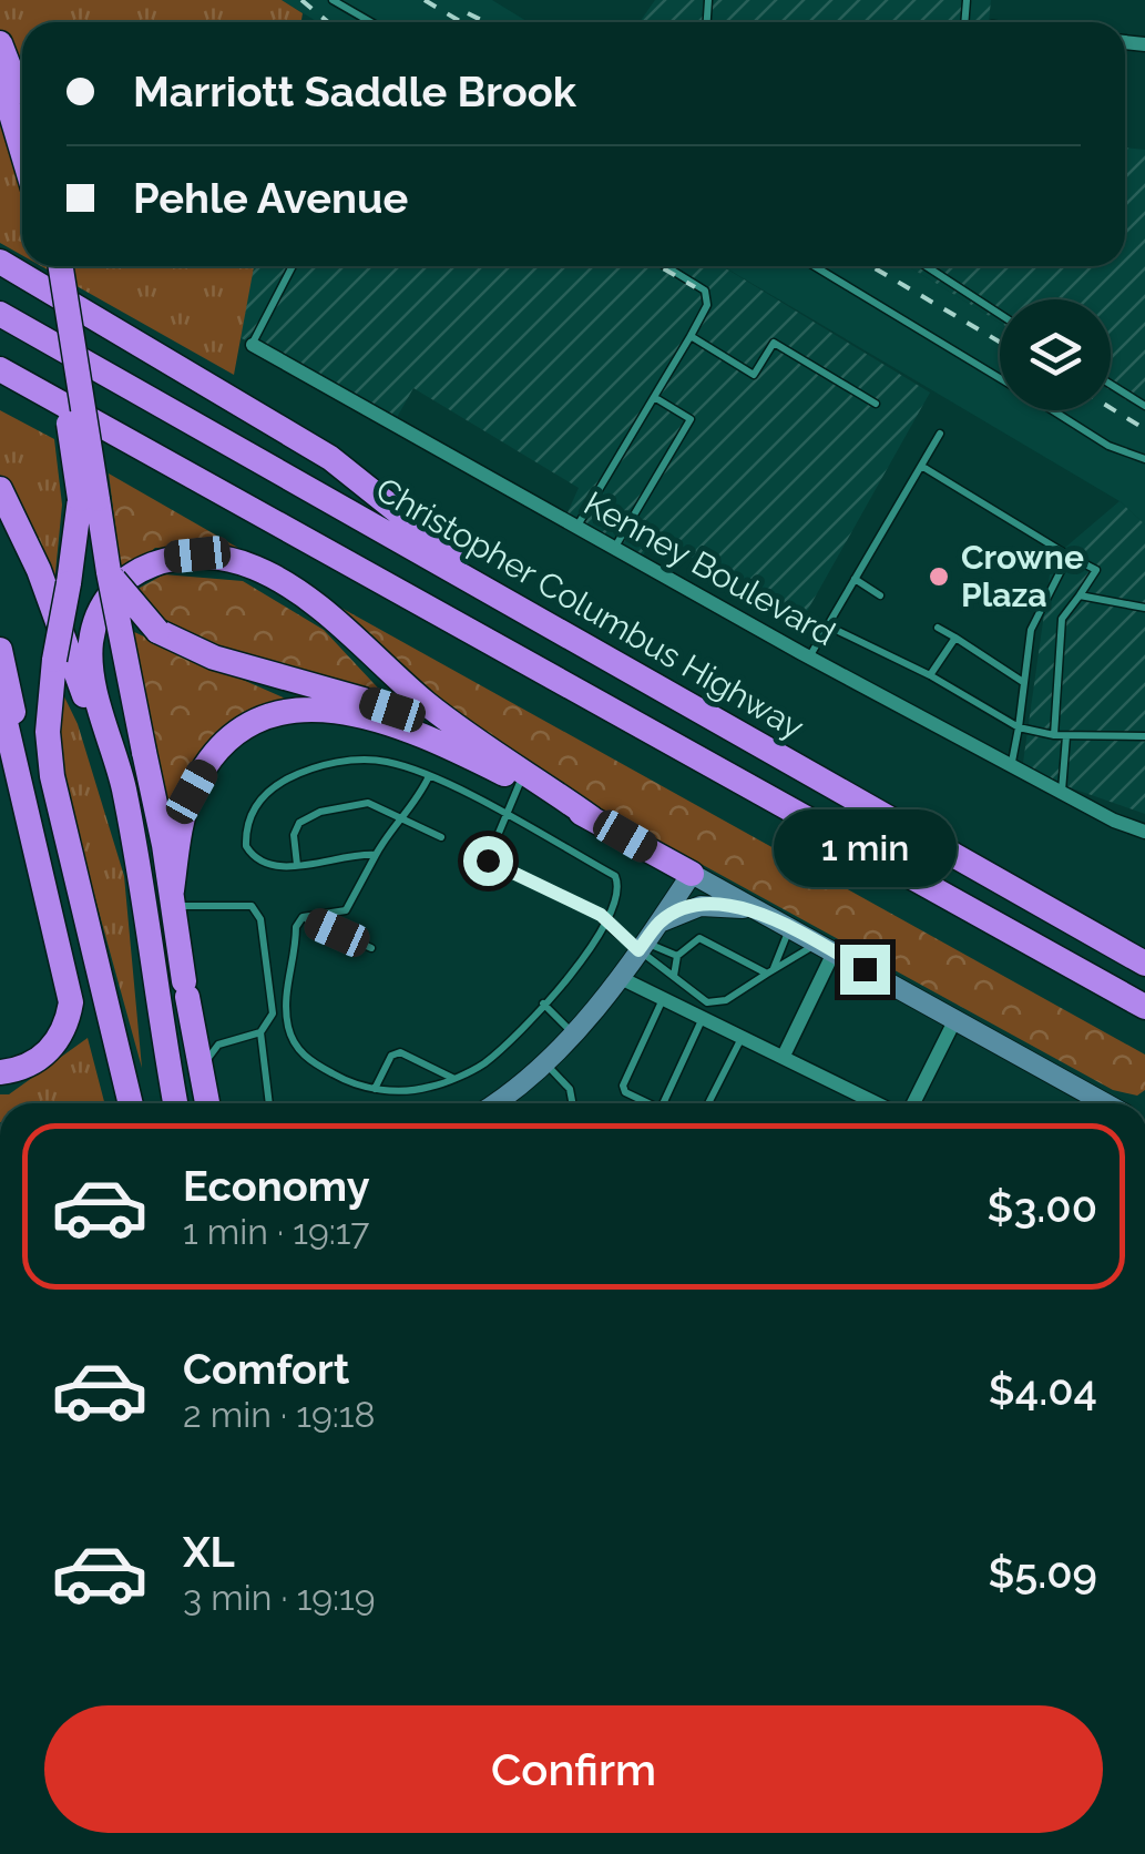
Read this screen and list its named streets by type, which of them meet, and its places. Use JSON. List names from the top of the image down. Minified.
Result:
{"streets":{"highway":["Christopher Columbus Highway"],"street":["Kenney Boulevard"]},"places":["Crowne Plaza"],"page":{"banner":["Marriott Saddle Brook","Pehle Avenue"],"bubble":"1 min","list":[{"name":"Economy","note":"1 min · 19:17","value":"$3.00"},{"name":"Comfort","note":"2 min · 19:18","value":"$4.04"},{"name":"XL","note":"3 min · 19:19","value":"$5.09"}],"buttons":"Confirm"}}
